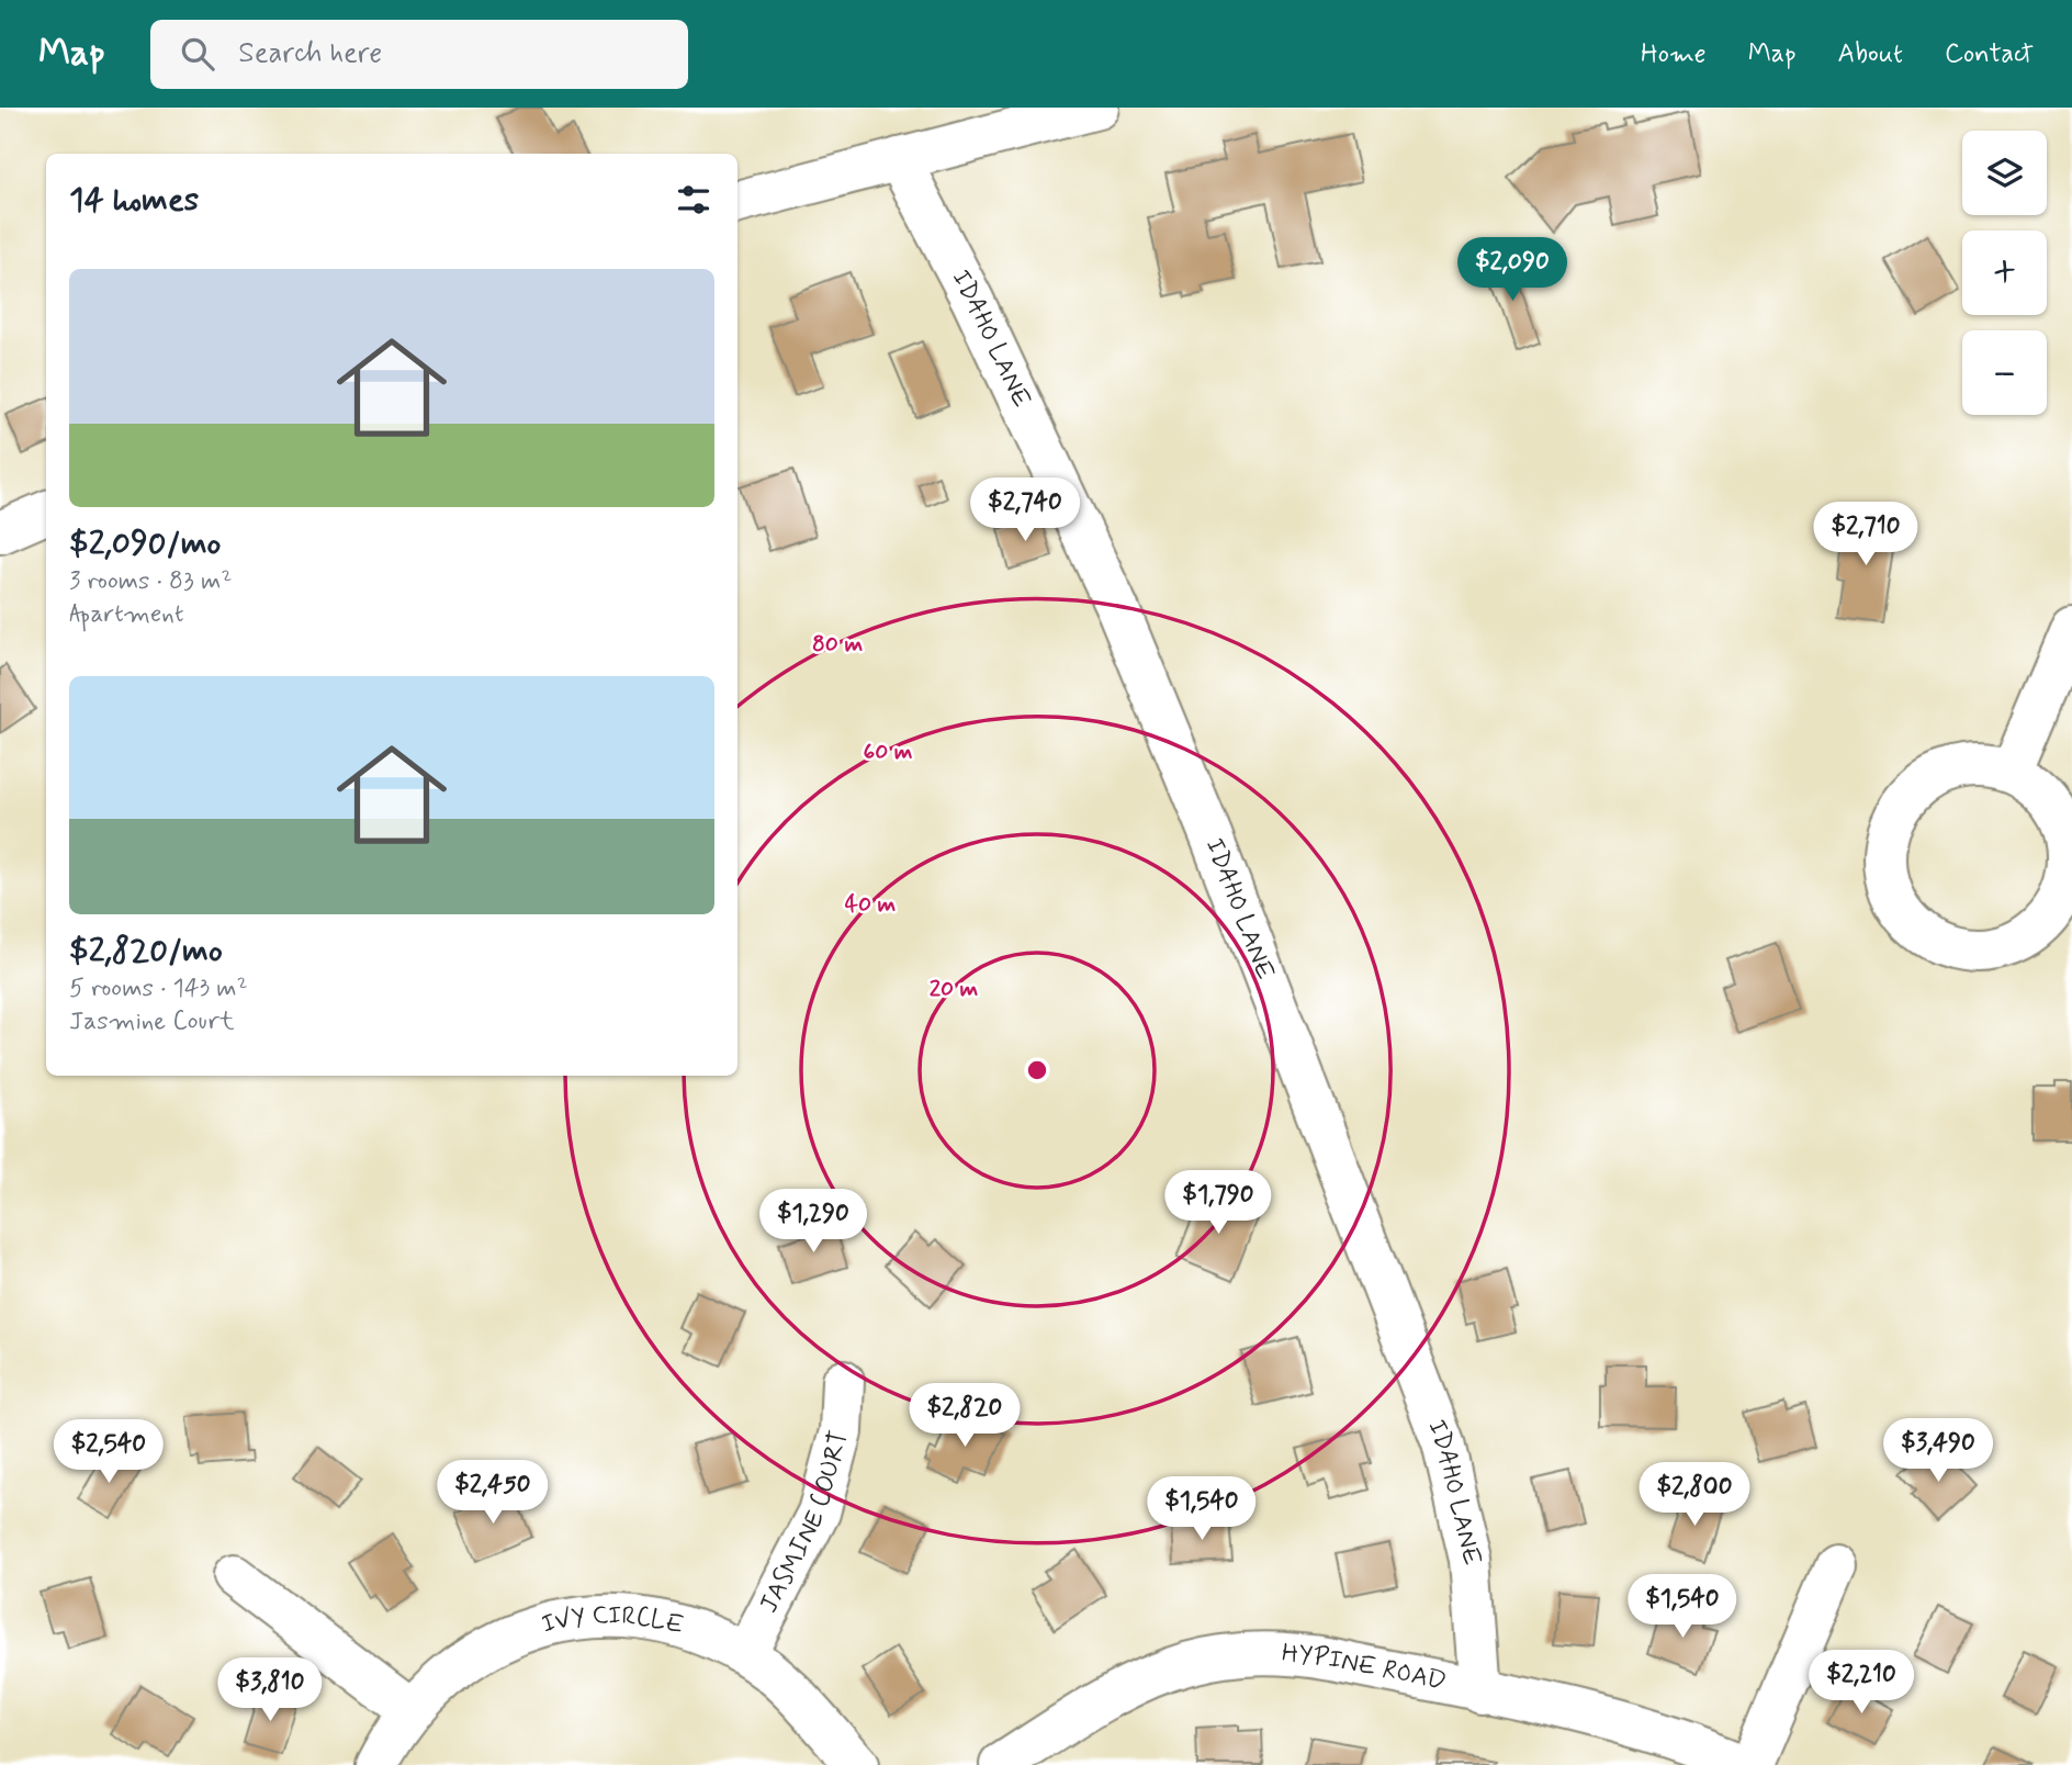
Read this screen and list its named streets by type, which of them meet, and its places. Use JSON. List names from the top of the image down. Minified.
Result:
{"streets":{"street":["IDAHO LANE","JASMINE COURT","IVY CIRCLE","HYPINE ROAD"]},"crossings":[["IDAHO LANE","HYPINE ROAD"],["JASMINE COURT","IVY CIRCLE"]],"page":{"header":"Map","search":"Search here","nav":["Home","Map","About","Contact"],"map_buttons":["+","−"],"heading":"14 homes","price":["$2,090","$2,740","$2,710","$1,790","$1,290","$2,820","$3,490","$2,540","$2,450","$2,800","$1,540","$1,540","$2,210","$3,810"],"list":[{"name":"$2,090/mo","note":"3 rooms · 83 m² · Apartment"},{"name":"$2,820/mo","note":"5 rooms · 143 m² · Jasmine Court"}]},"rings":["80 m","60 m","40 m","20 m"]}
